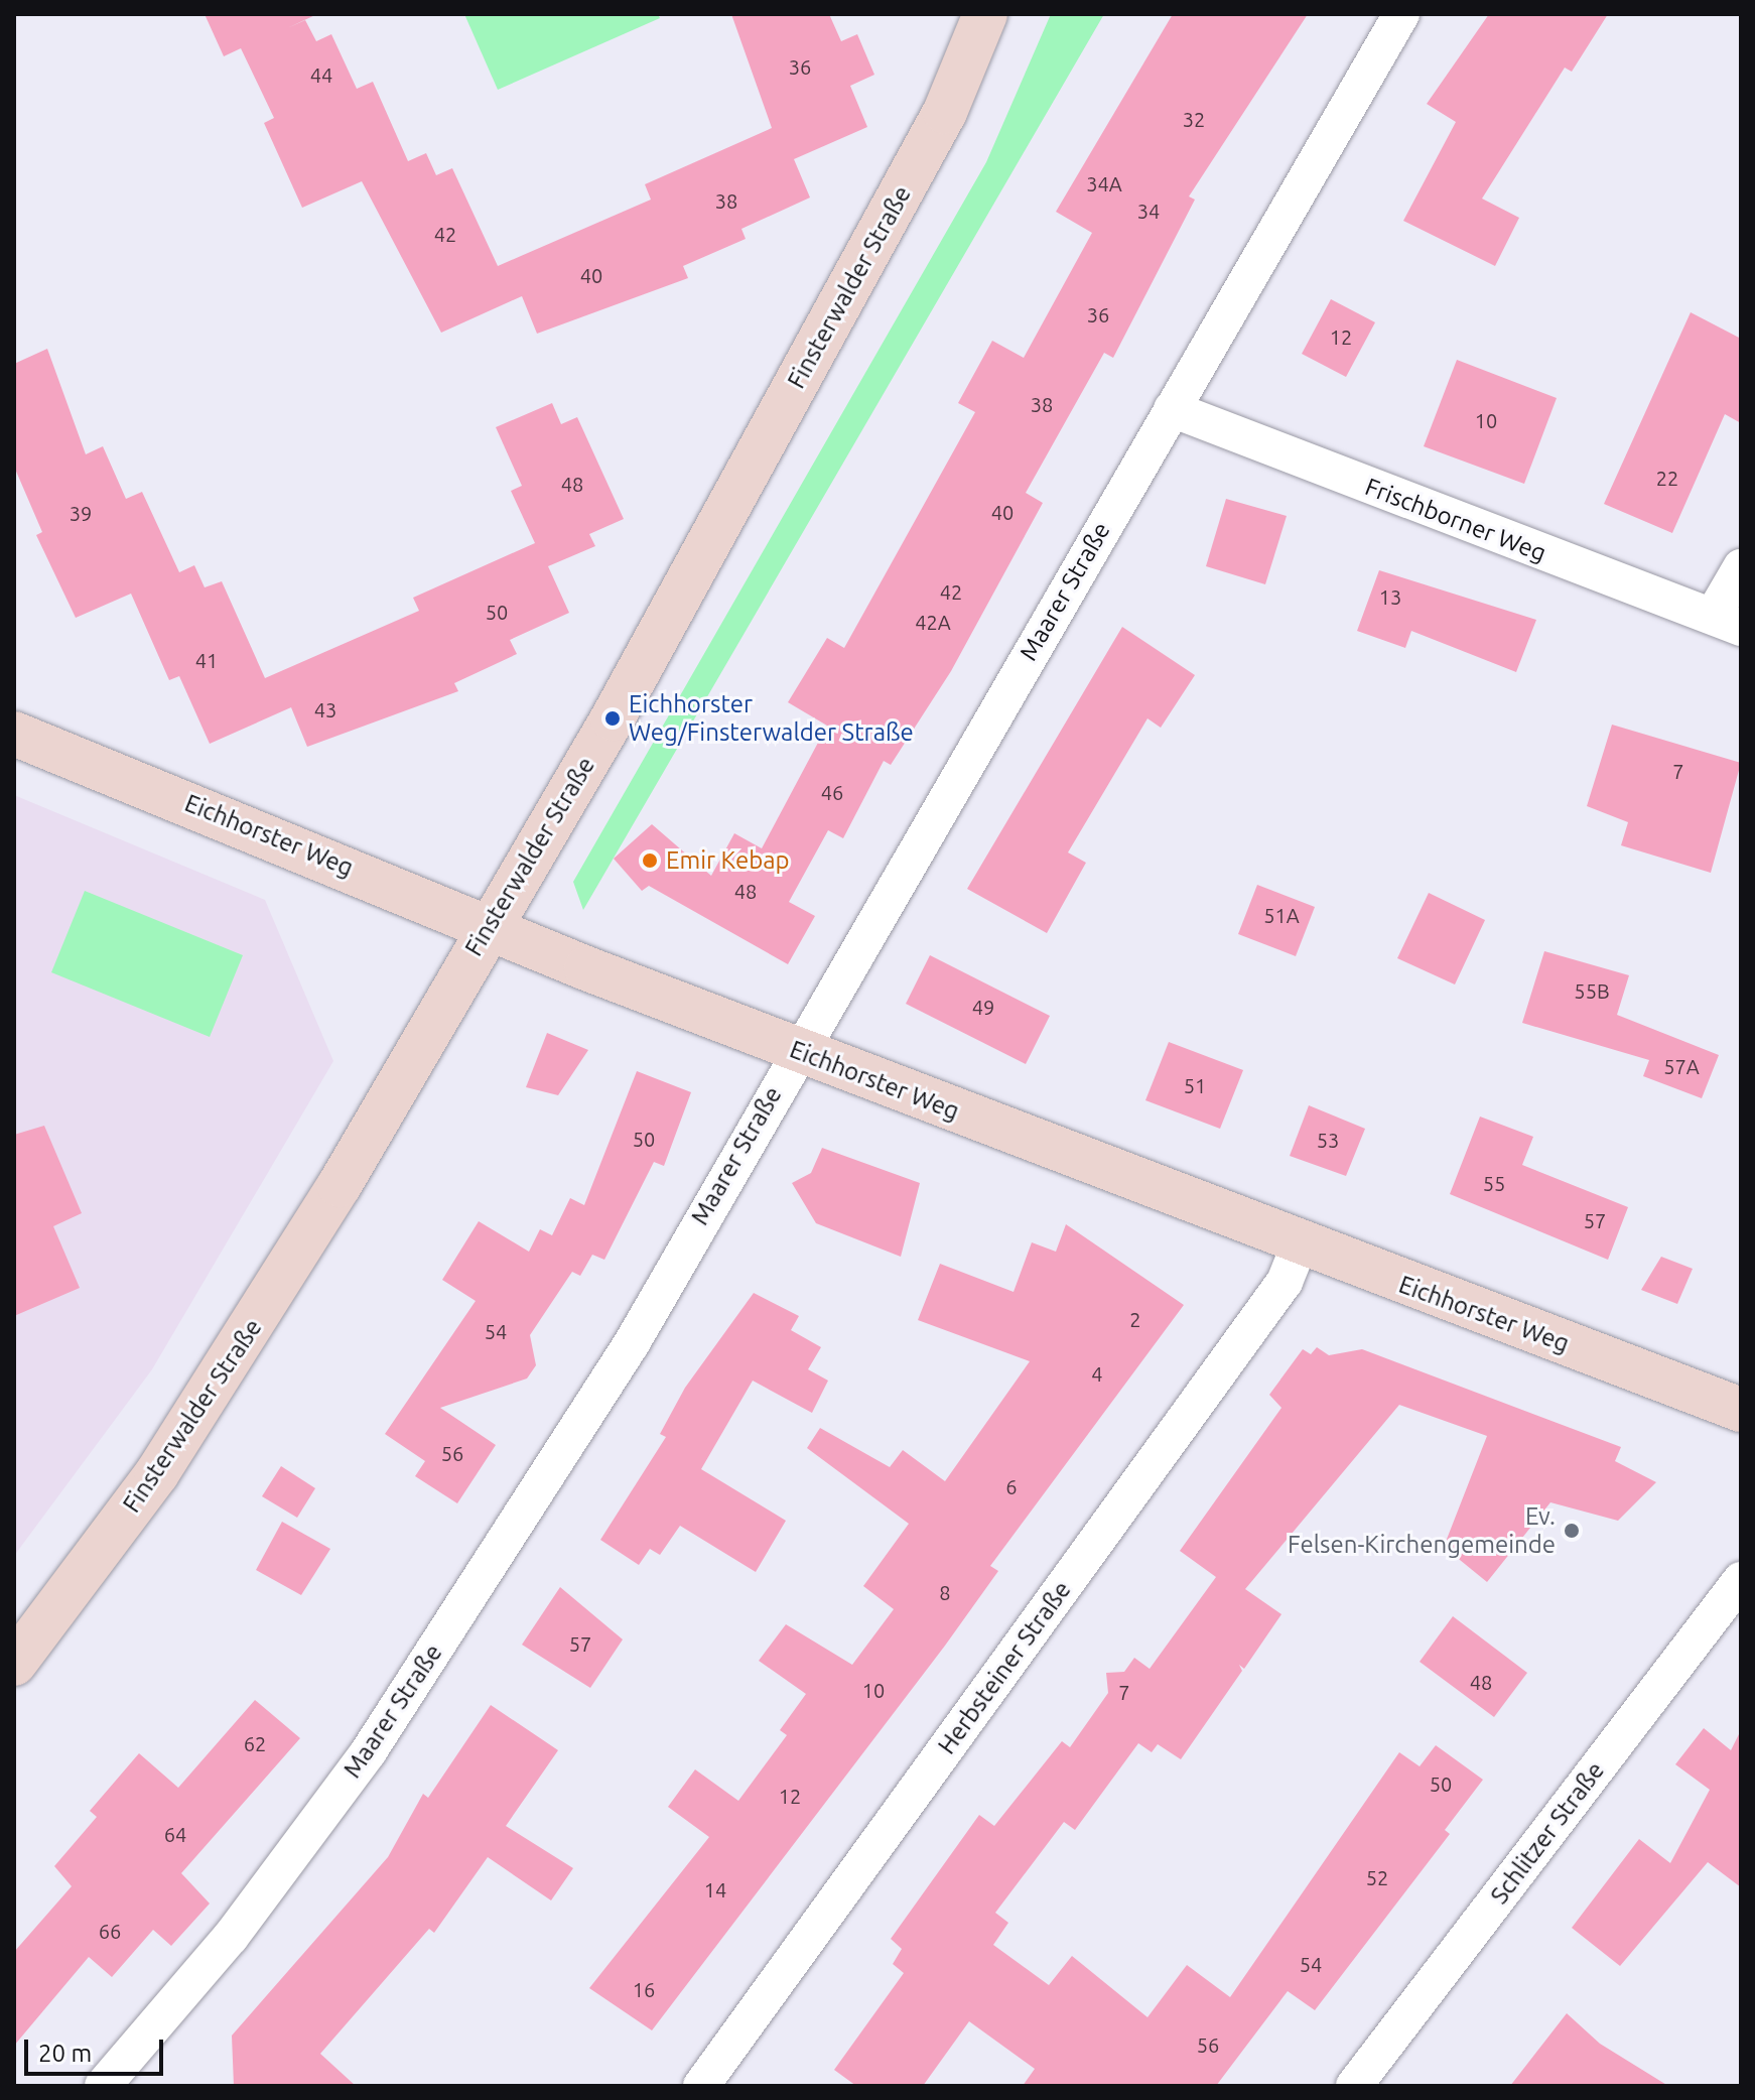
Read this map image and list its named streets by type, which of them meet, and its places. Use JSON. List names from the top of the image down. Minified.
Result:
{"streets":{"street":["Finsterwalder Straße","Frischborner Weg","Maarer Straße","Eichhorster Weg","Herbsteiner Straße","Schlitzer Straße"]},"crossings":[["Finsterwalder Straße","Eichhorster Weg"],["Frischborner Weg","Maarer Straße"],["Maarer Straße","Eichhorster Weg"],["Eichhorster Weg","Herbsteiner Straße"]],"places":["Eichhorster Weg/Finsterwalder Straße","Emir Kebap","Ev. Felsen-Kirchengemeinde"],"house_numbers":["36","44","32","34A","38","34","42","40","36","12","38","10","22","48","40","39","42","13","50","42A","41","43","7","46","48","51A","55B","49","57A","51","50","53","55","57","2","54","4","56","6","8","57","48","10","7","62","50","12","64","52","14","66","54","16","56"],"scale_bar":"20 m"}
